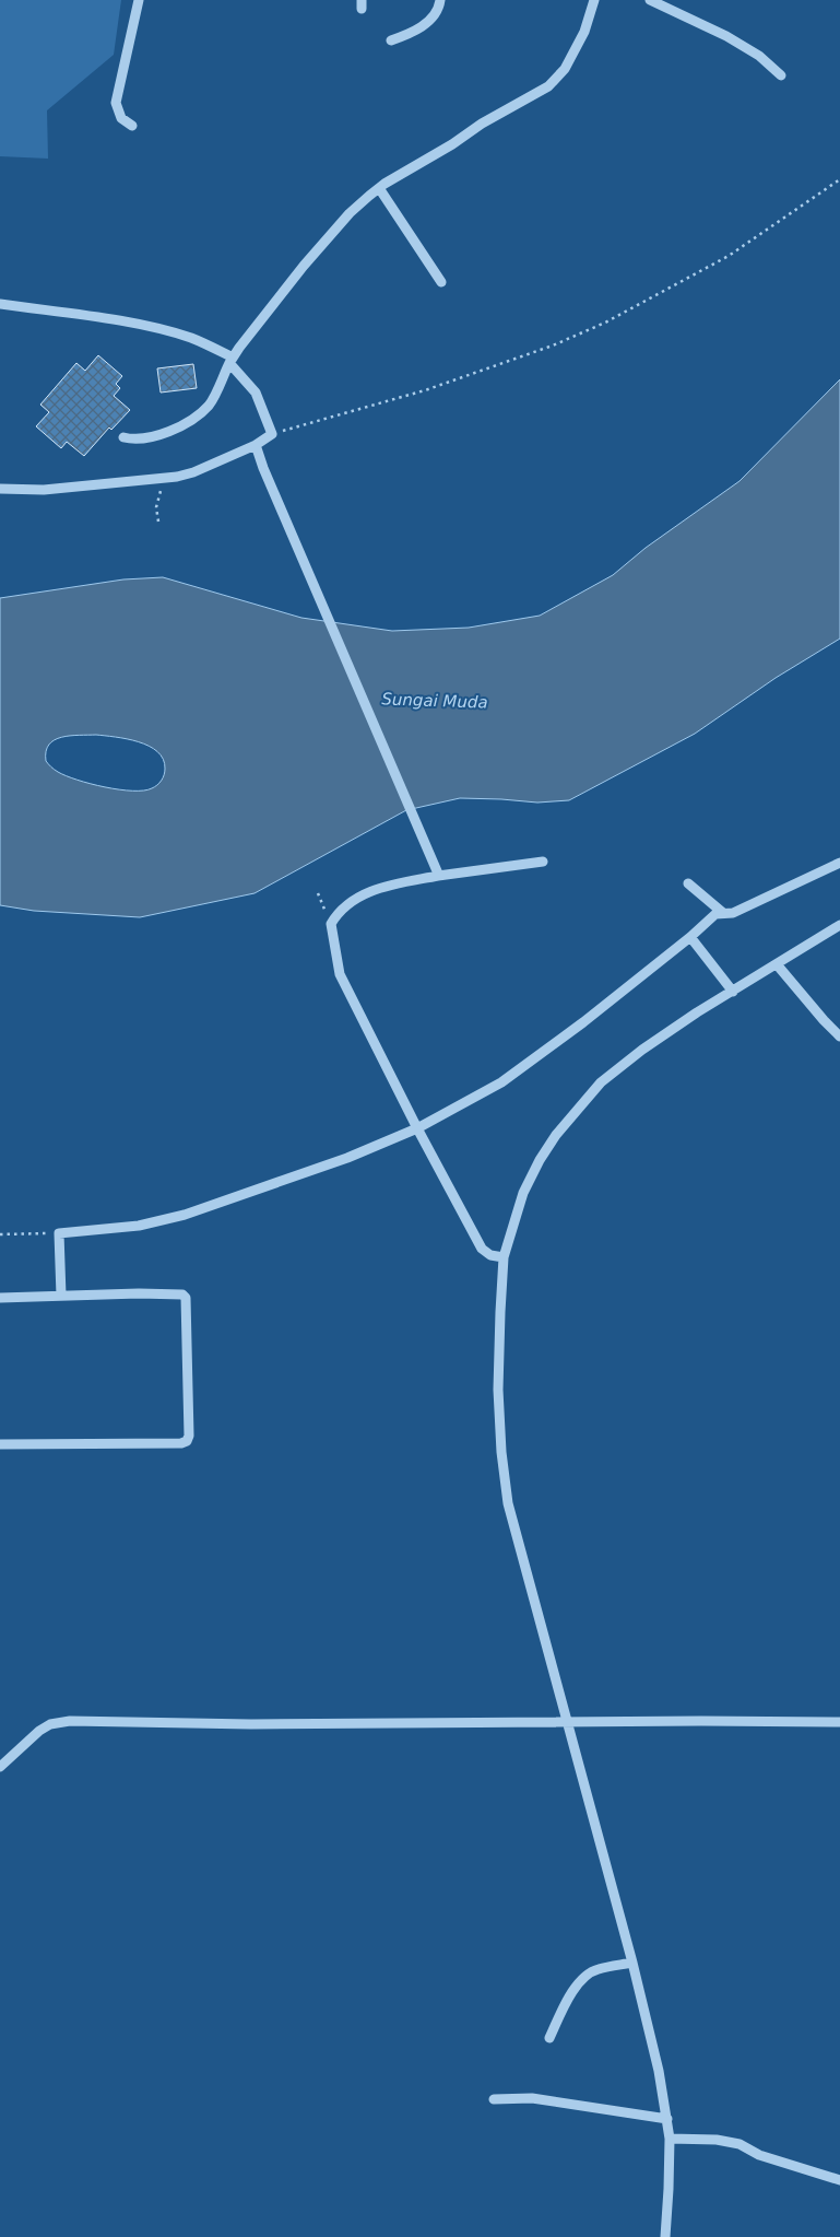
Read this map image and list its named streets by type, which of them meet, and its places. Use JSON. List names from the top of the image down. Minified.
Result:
{"water":["Sungai Muda"]}
